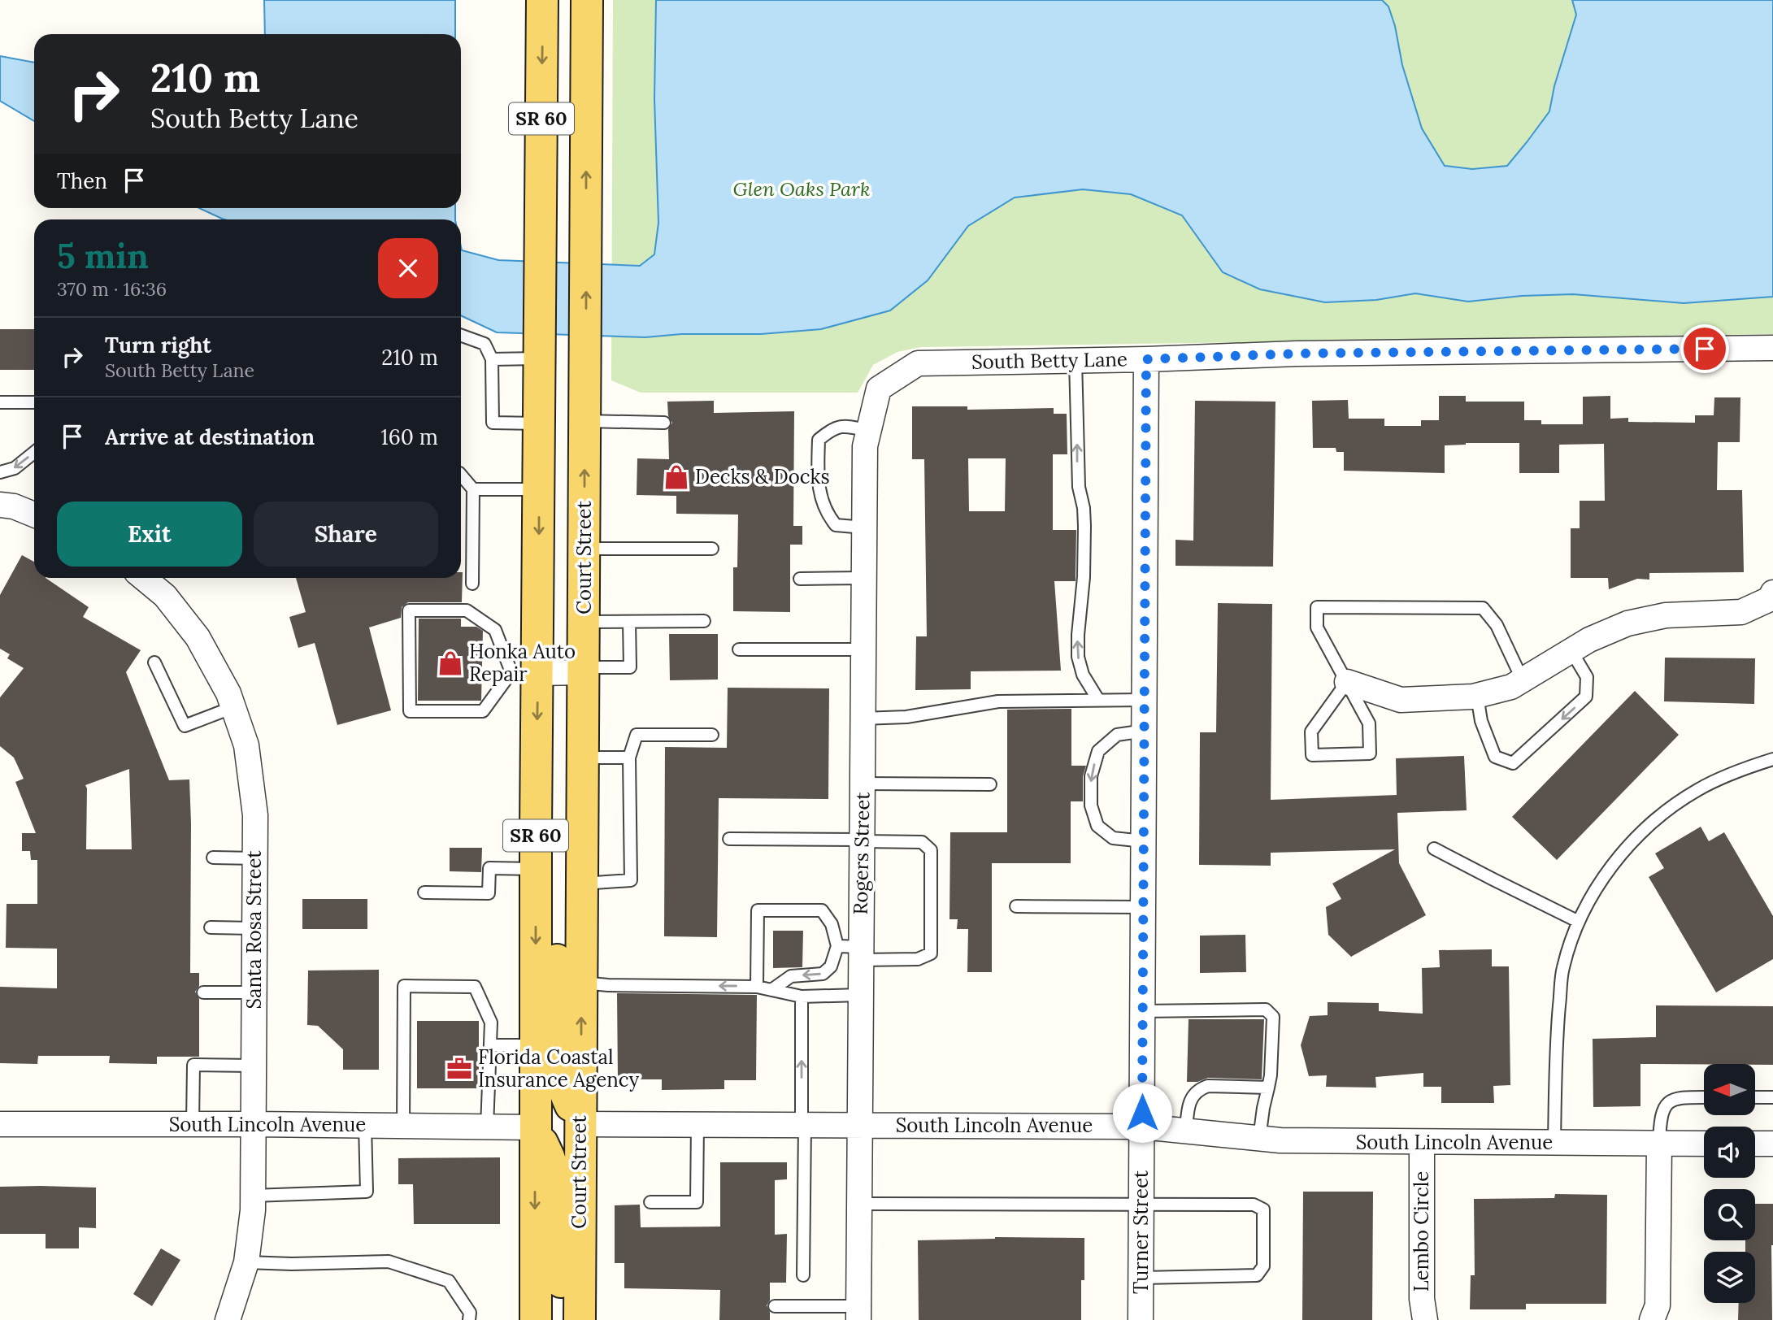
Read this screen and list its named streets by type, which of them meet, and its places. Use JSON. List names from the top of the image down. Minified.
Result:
{"streets":{"main road":["SR 60","Court Street"],"street":["South Betty Lane","Rogers Street","Santa Rosa Street","South Lincoln Avenue","Lembo Circle","Turner Street"]},"crossings":[["SR 60","South Lincoln Avenue"],["South Betty Lane","Rogers Street"],["South Betty Lane","Turner Street"],["Court Street","South Lincoln Avenue"],["Rogers Street","South Lincoln Avenue"],["Santa Rosa Street","South Lincoln Avenue"],["South Lincoln Avenue","Lembo Circle"],["South Lincoln Avenue","Turner Street"]],"parks":["Glen Oaks Park"],"places":{"shop":["Decks & Docks","Honka Auto Repair"],"office":["Florida Coastal Insurance Agency"]},"north":"left","page":{"turn":["210 m","South Betty Lane"],"then":"Then","heading":["5 min","370 m · 16:36"],"list":[{"name":"Turn right","note":"South Betty Lane","value":"210 m"},{"name":"Arrive at destination","value":"160 m"}],"buttons":["Exit","Share"]}}
